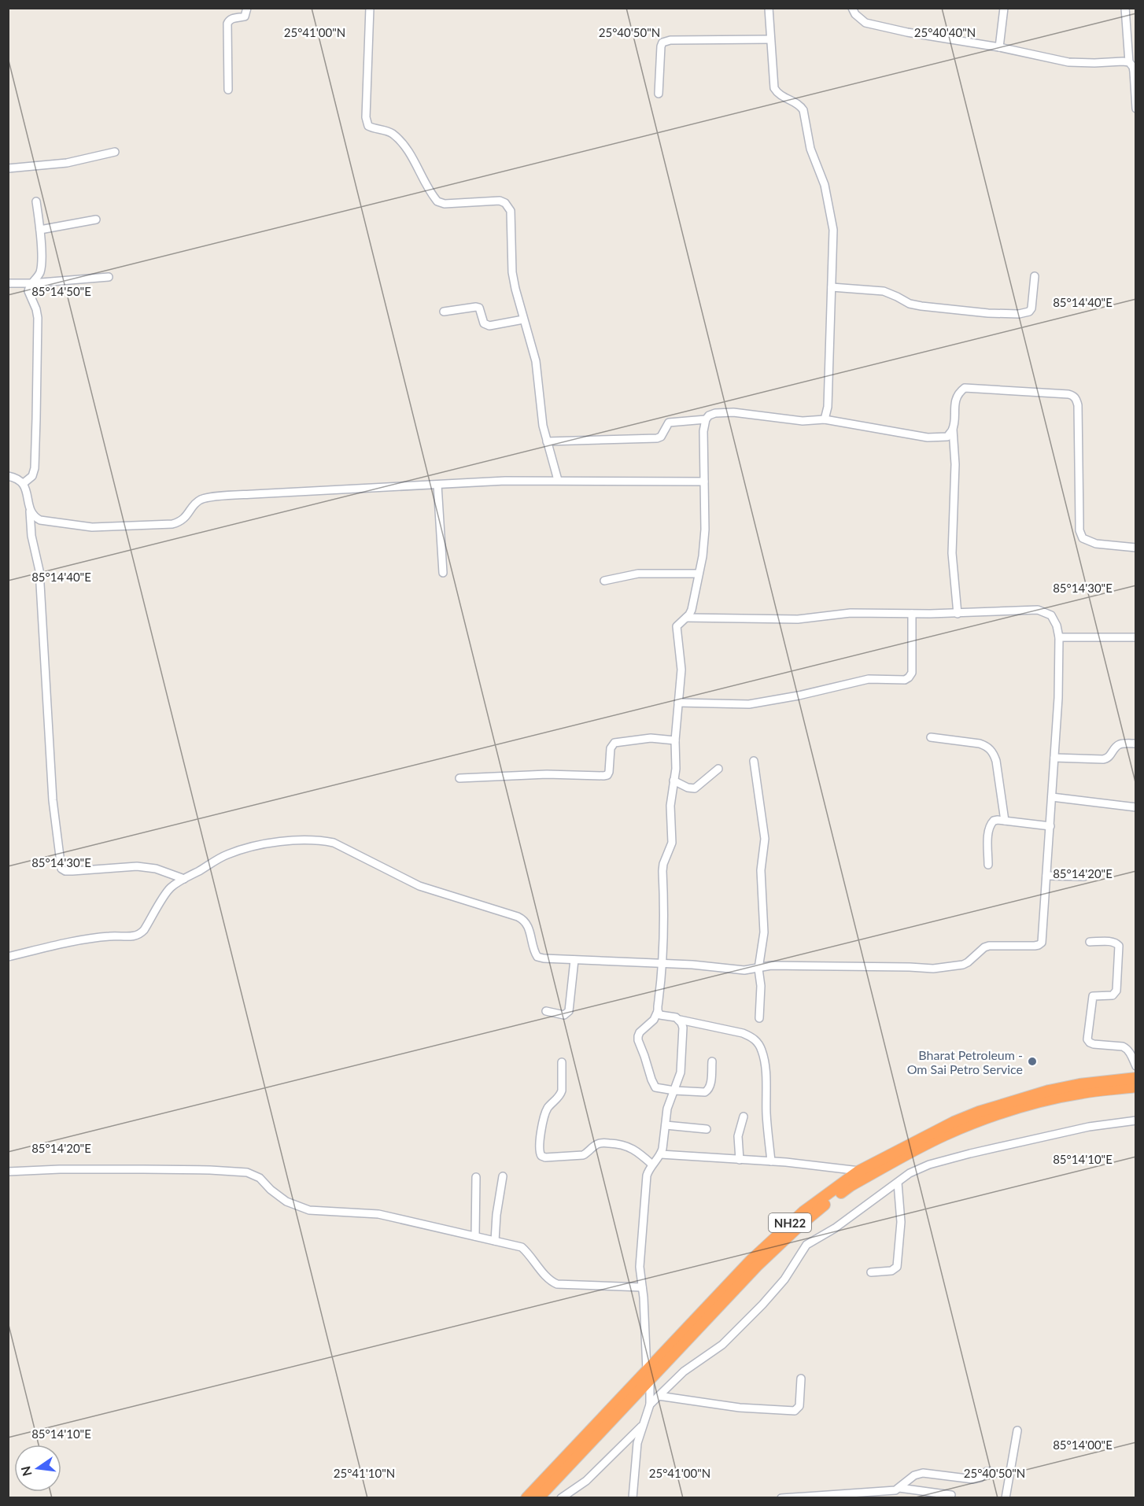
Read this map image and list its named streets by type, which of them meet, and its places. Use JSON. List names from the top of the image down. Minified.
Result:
{"streets":{"highway":["NH22"]},"places":["Bharat Petroleum - Om Sai Petro Service"],"north":"left","coordinates":["25°41'00\"N","25°40'50\"N","25°40'40\"N","85°14'50\"E","85°14'40\"E","85°14'30\"E","85°14'20\"E","85°14'10\"E","85°14'00\"E","25°41'10\"N"]}
